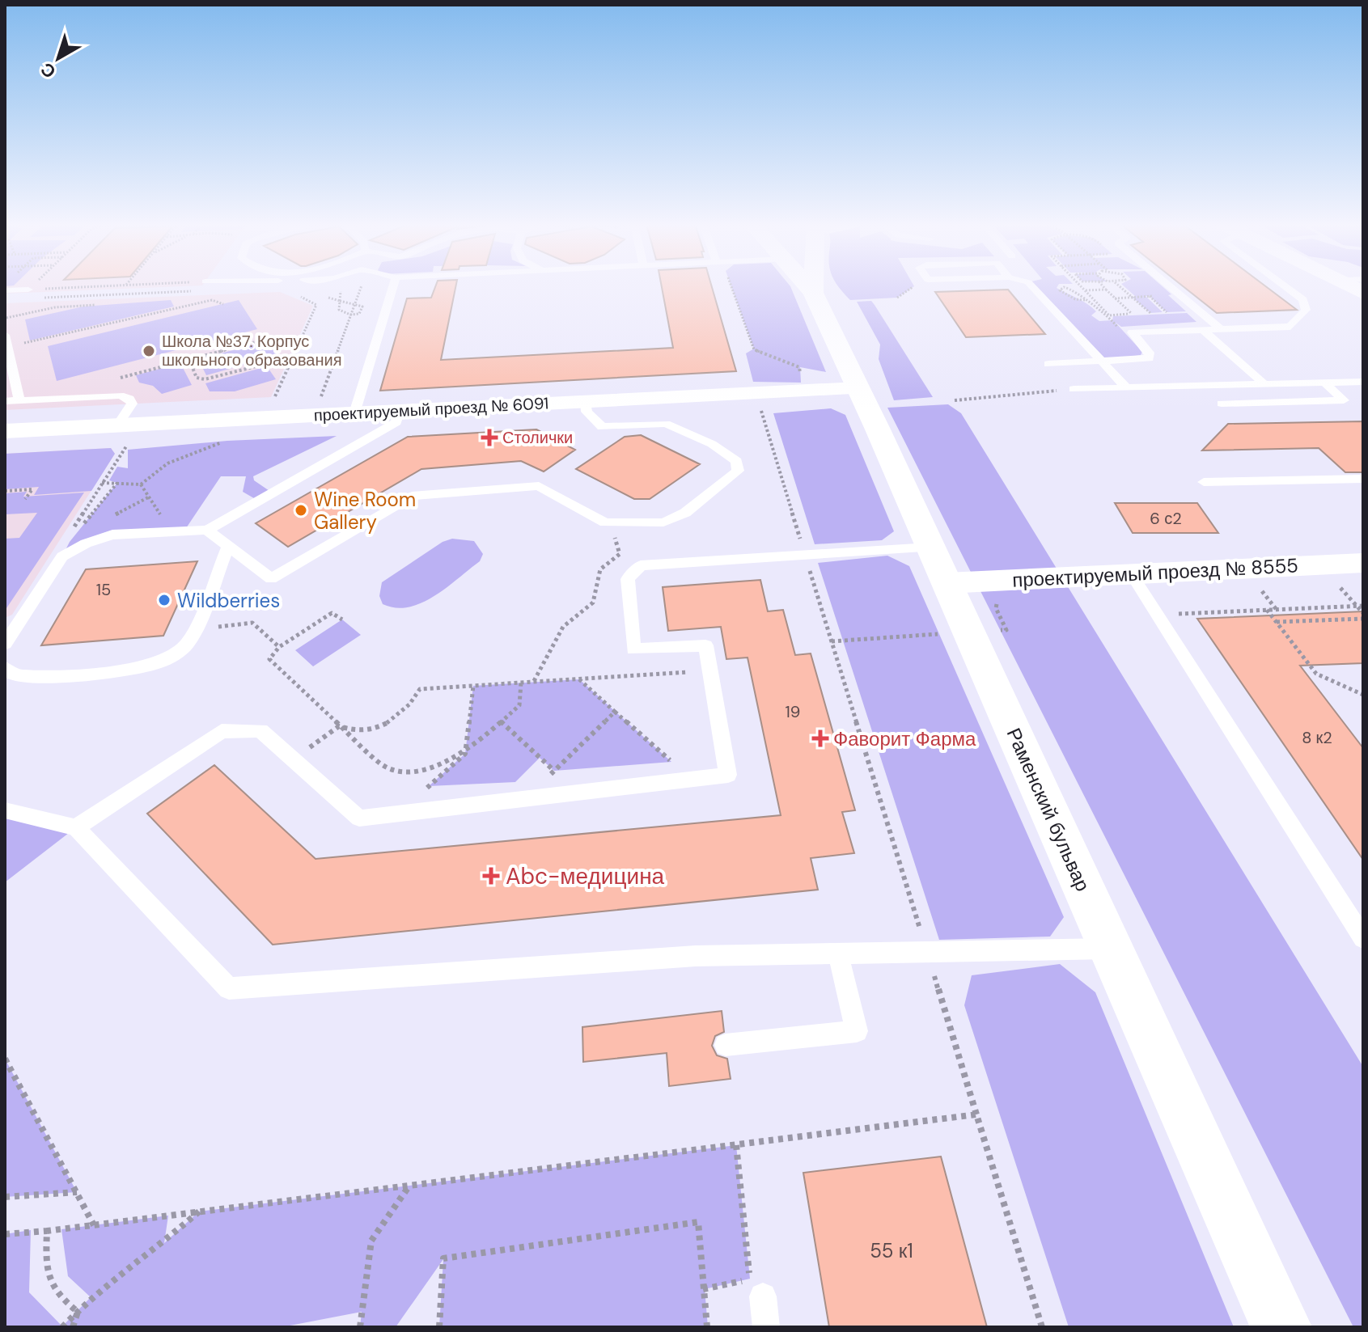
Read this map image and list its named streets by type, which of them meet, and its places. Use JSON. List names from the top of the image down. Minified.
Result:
{"streets":{"street":["проектируемый проезд № 6091","проектируемый проезд № 8555","Раменский бульвар"]},"crossings":[["проектируемый проезд № 6091","Раменский бульвар"],["проектируемый проезд № 8555","Раменский бульвар"]],"places":{"other":["Школа №37. Корпус школьного образования","Wine Room Gallery","Wildberries"],"health":["Столички","Фаворит Фарма","Abc-медицина"]},"house_numbers":["6 с2","15","19","8 к2","55 к1"],"north":"bottom left"}
